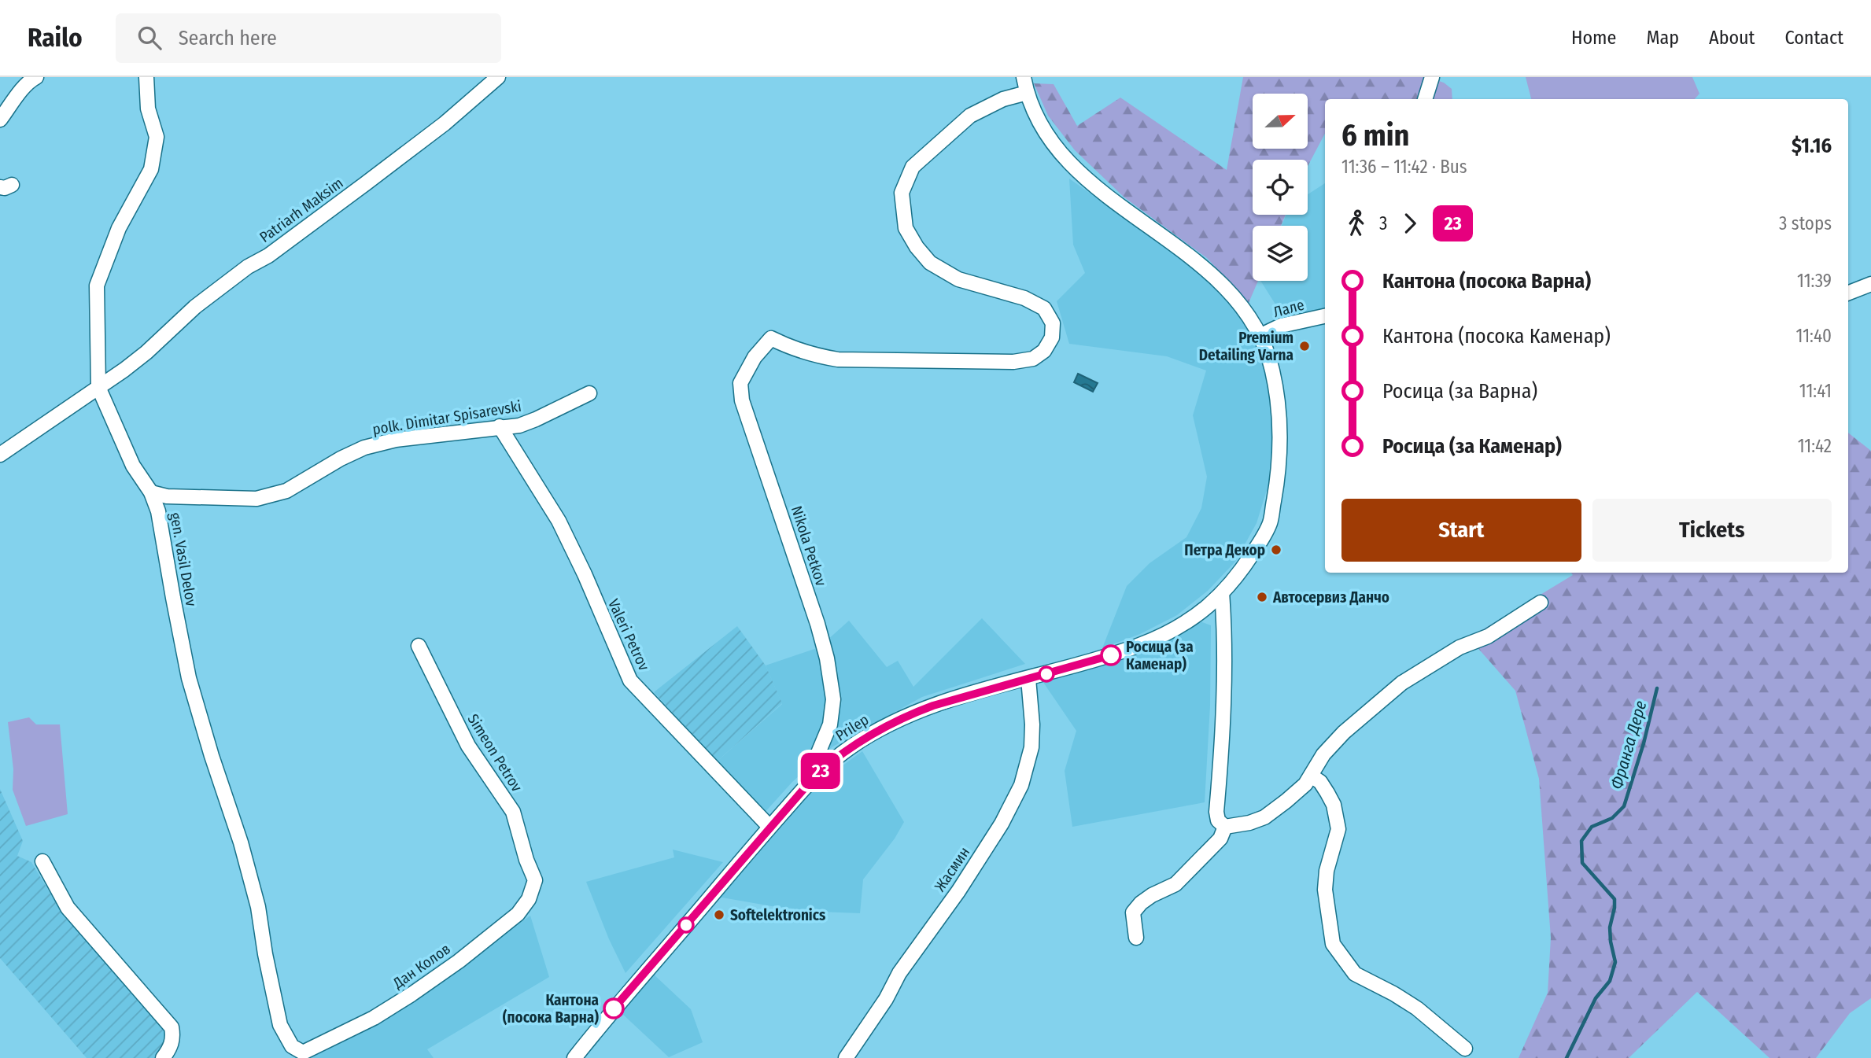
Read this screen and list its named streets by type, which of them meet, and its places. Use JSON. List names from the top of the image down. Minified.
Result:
{"streets":{"street":["Лале","polk. Dimitar Spisarevski","Nikola Petkov","gen. Vasil Delov","Valeri Petrov","Prilep","Simeon Petrov","Жасмин","Дан Колов"]},"crossings":[["Лале","Prilep"],["polk. Dimitar Spisarevski","gen. Vasil Delov"],["polk. Dimitar Spisarevski","Valeri Petrov"],["Nikola Petkov","Prilep"],["gen. Vasil Delov","Дан Колов"],["Valeri Petrov","Prilep"],["Prilep","Жасмин"],["Simeon Petrov","Дан Колов"]],"water":["Франга Дере"],"places":["Premium Detailing Varna","Петра Декор","Автосервиз Данчо","Росица (за Каменар)","Softelektronics","Кантона (посока Варна)"],"lines":["bus line 23"],"north":"right","page":{"header":"Railo","search":"Search here","nav":["Home","Map","About","Contact"],"on_map":"23","heading":["6 min","11:36 – 11:42 · Bus","$1.16"],"legs":["3","23","3 stops"],"list":[{"name":"Кантона (посока Варна)","value":"11:39"},{"name":"Кантона (посока Каменар)","value":"11:40"},{"name":"Росица (за Варна)","value":"11:41"},{"name":"Росица (за Каменар)","value":"11:42"}],"buttons":["Start","Tickets"]}}
